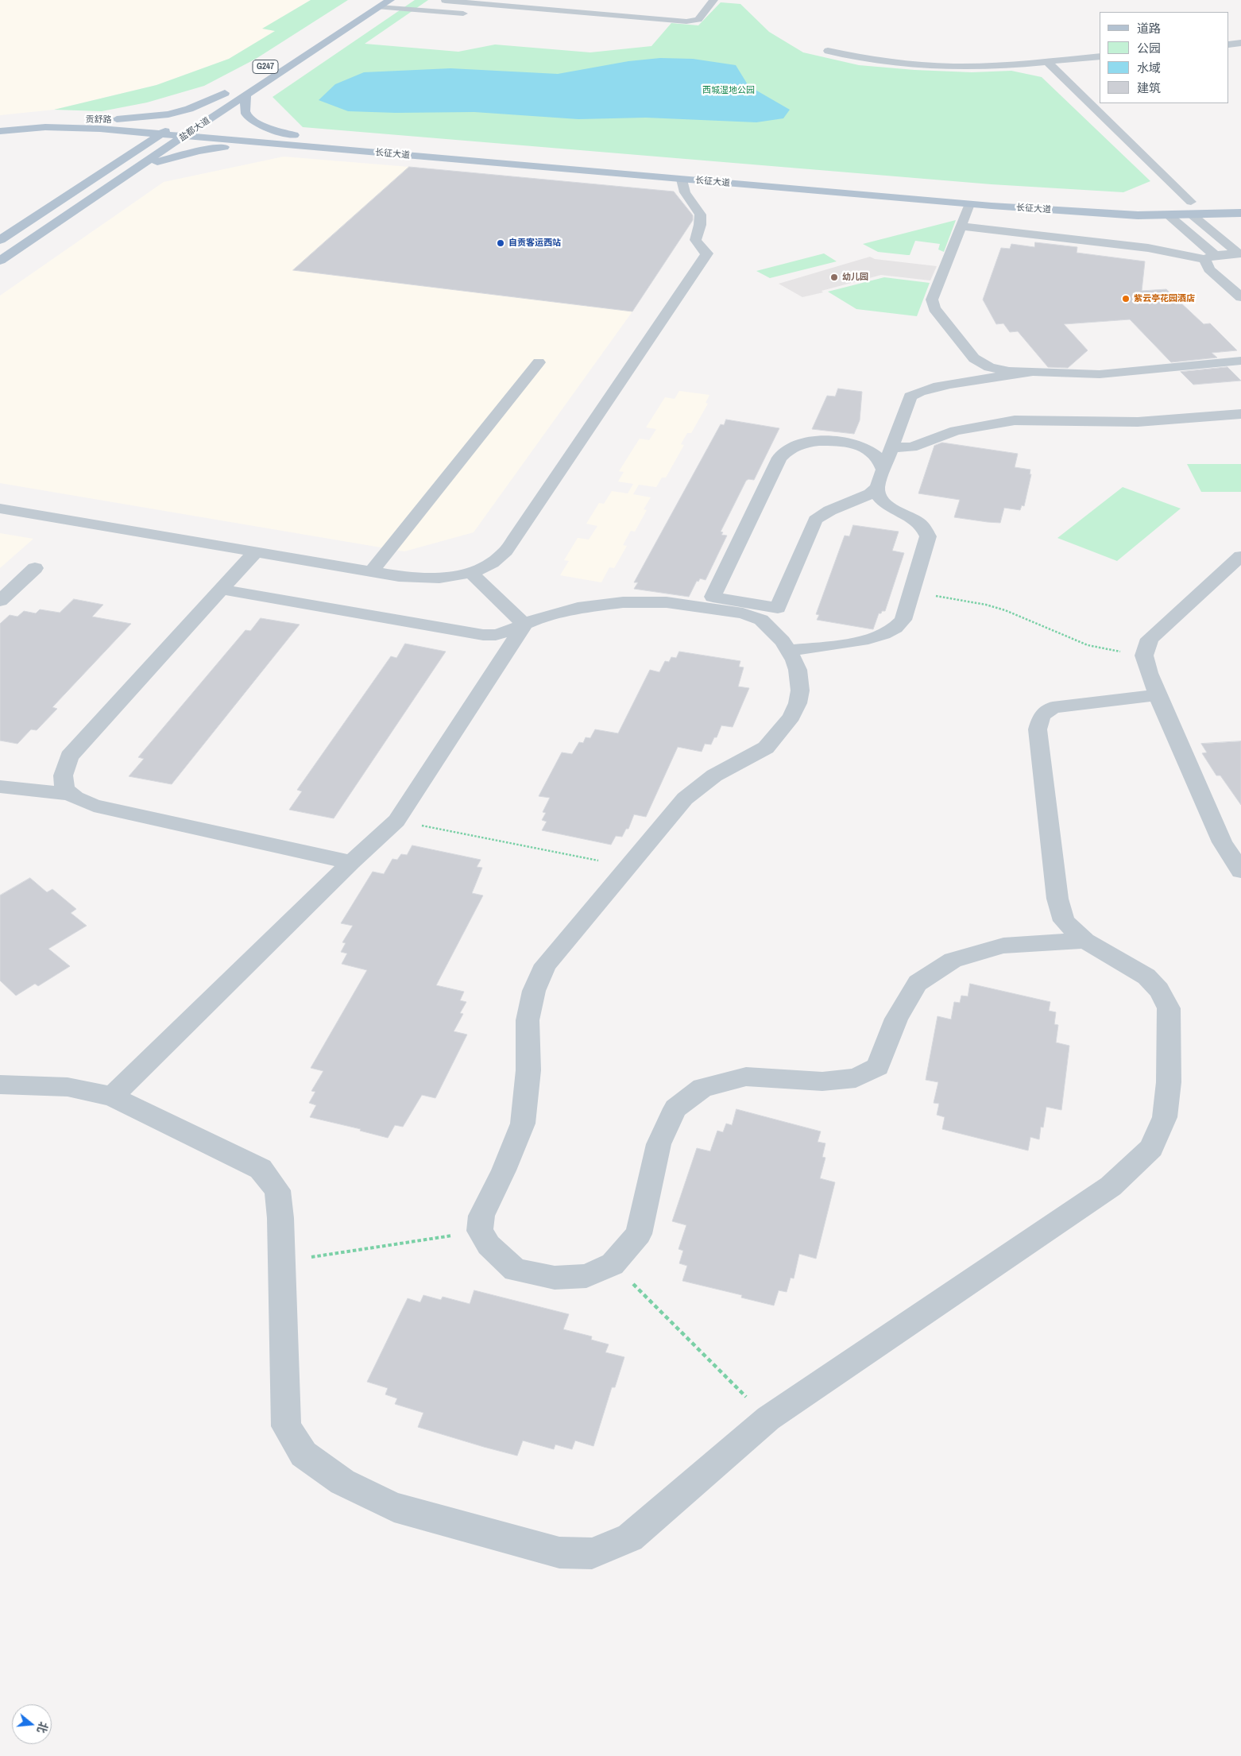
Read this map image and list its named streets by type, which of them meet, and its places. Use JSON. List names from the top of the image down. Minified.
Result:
{"streets":{"main road":["G247","贡舒路","盐都大道","长征大道"]},"crossings":[["贡舒路","盐都大道"],["贡舒路","长征大道"],["盐都大道","长征大道"]],"parks":["西城湿地公园"],"places":["自贡客运西站","幼儿园","紫云亭花园酒店"],"legend":["道路","公园","水域","建筑"],"north":"right"}
